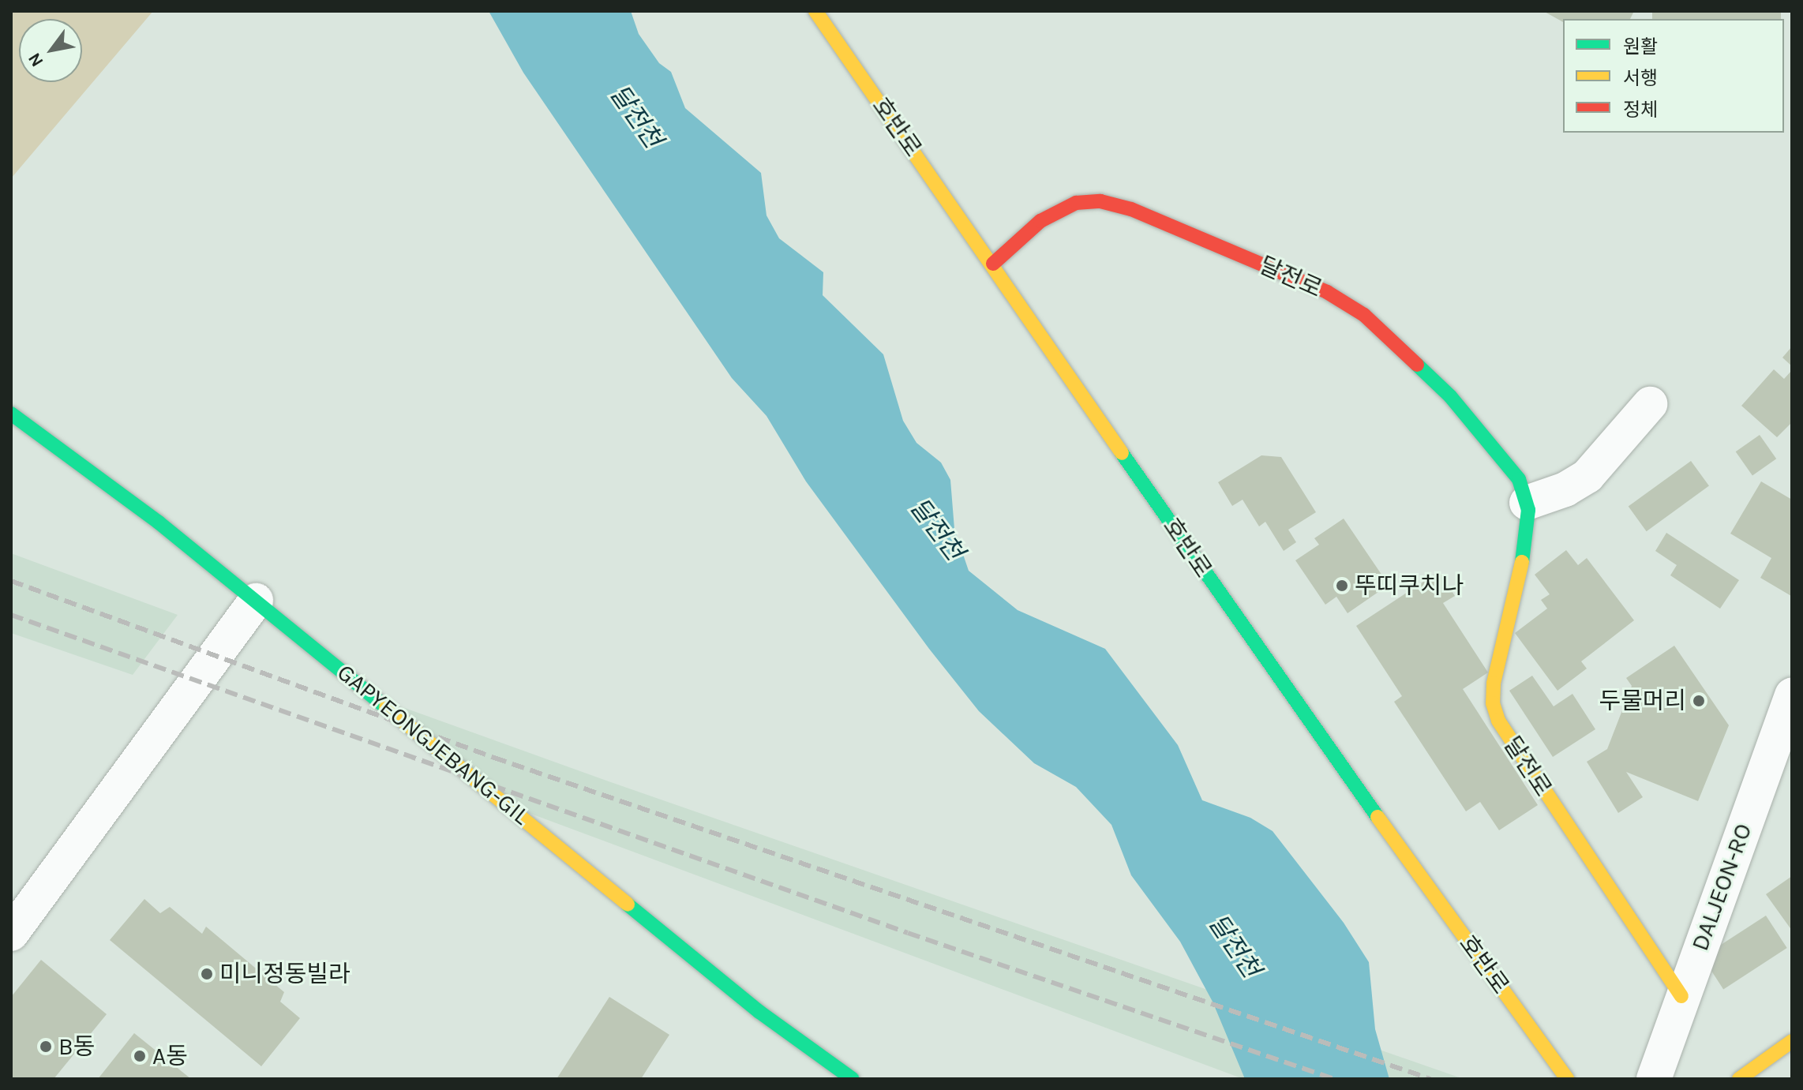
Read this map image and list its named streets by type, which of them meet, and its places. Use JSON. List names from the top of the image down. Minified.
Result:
{"streets":{"street":["호반로","달전로","GAPYEONGJEBANG-GIL","DALJEON-RO"]},"crossings":[["호반로","달전로"],["달전로","DALJEON-RO"]],"water":["달전천"],"places":["뚜띠쿠치나","두물머리","미니정동빌라","B동","A동"],"legend":["원활","서행","정체"],"north":"bottom left"}
